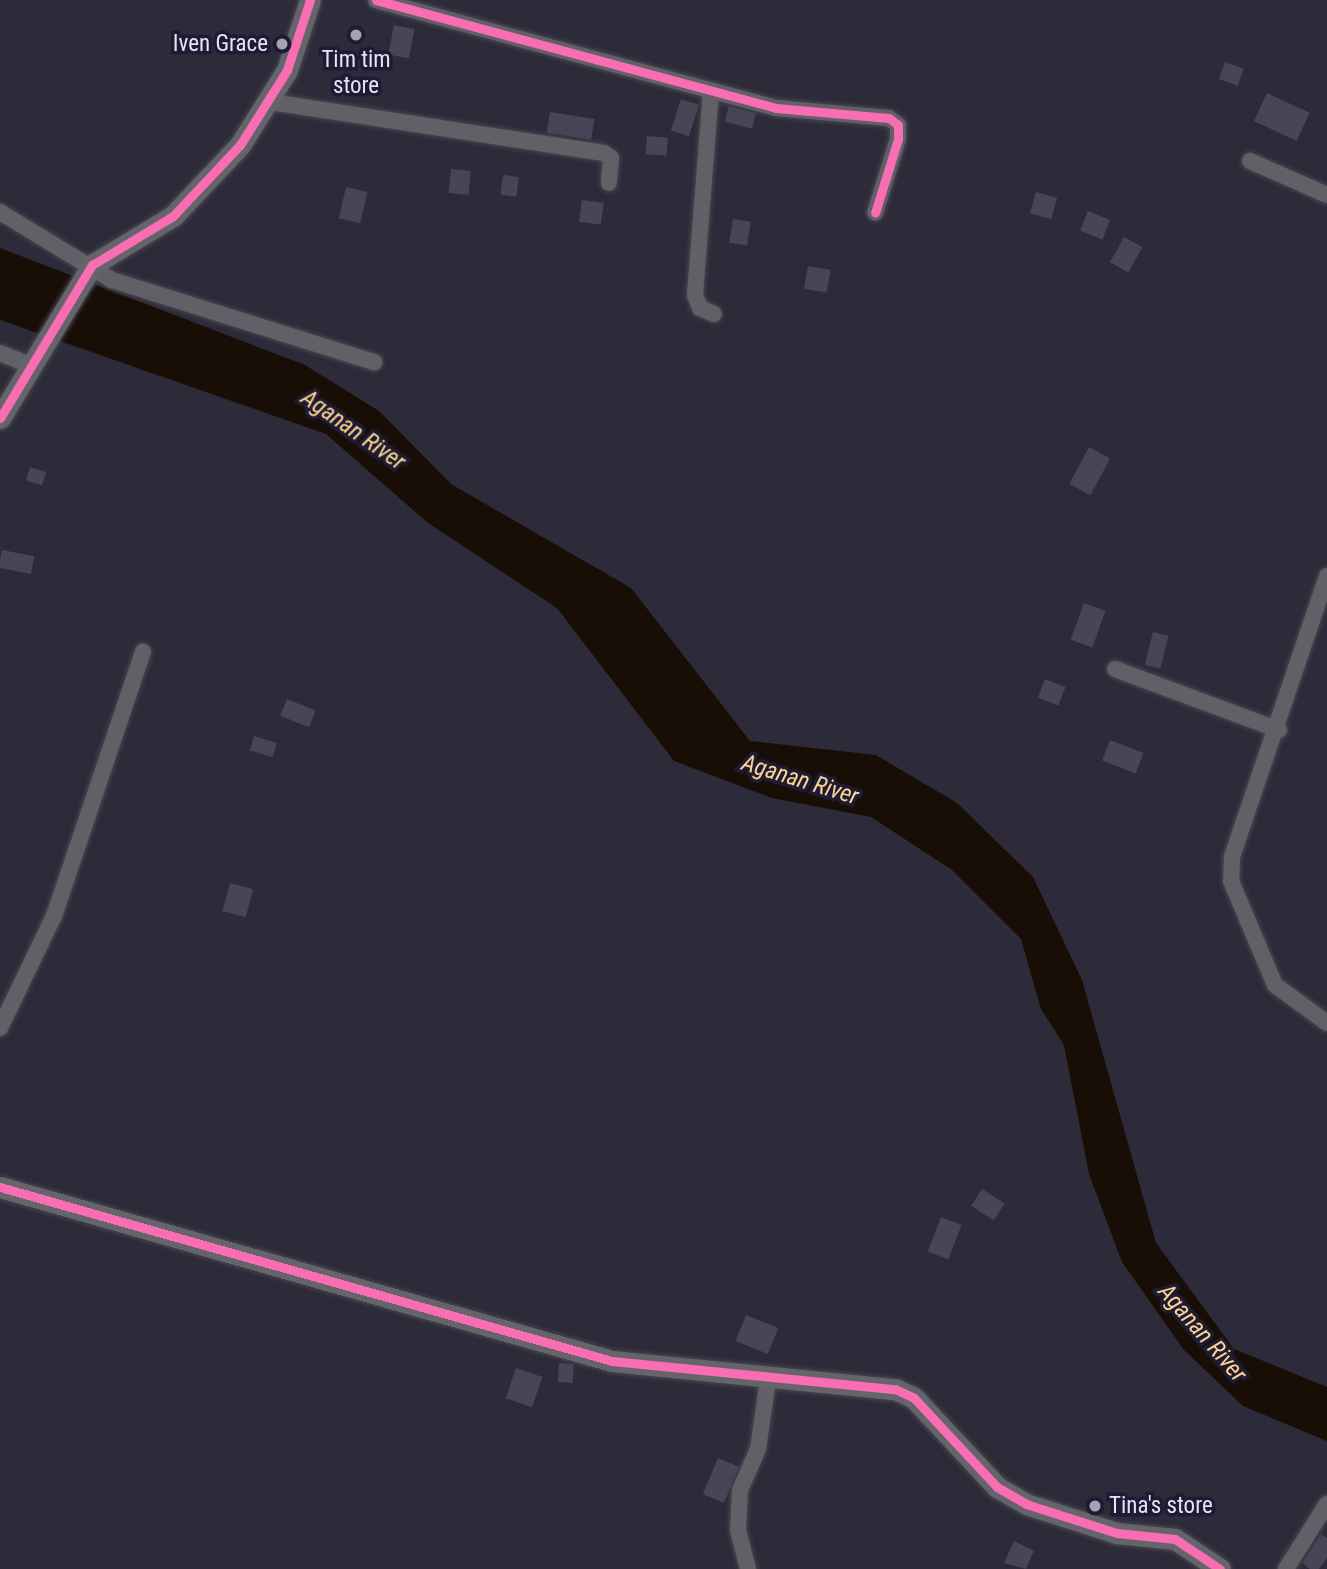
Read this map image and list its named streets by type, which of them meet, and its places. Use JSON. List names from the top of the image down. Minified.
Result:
{"water":["Aganan River"],"places":["Tim tim store","Iven Grace","Tina's store"]}
